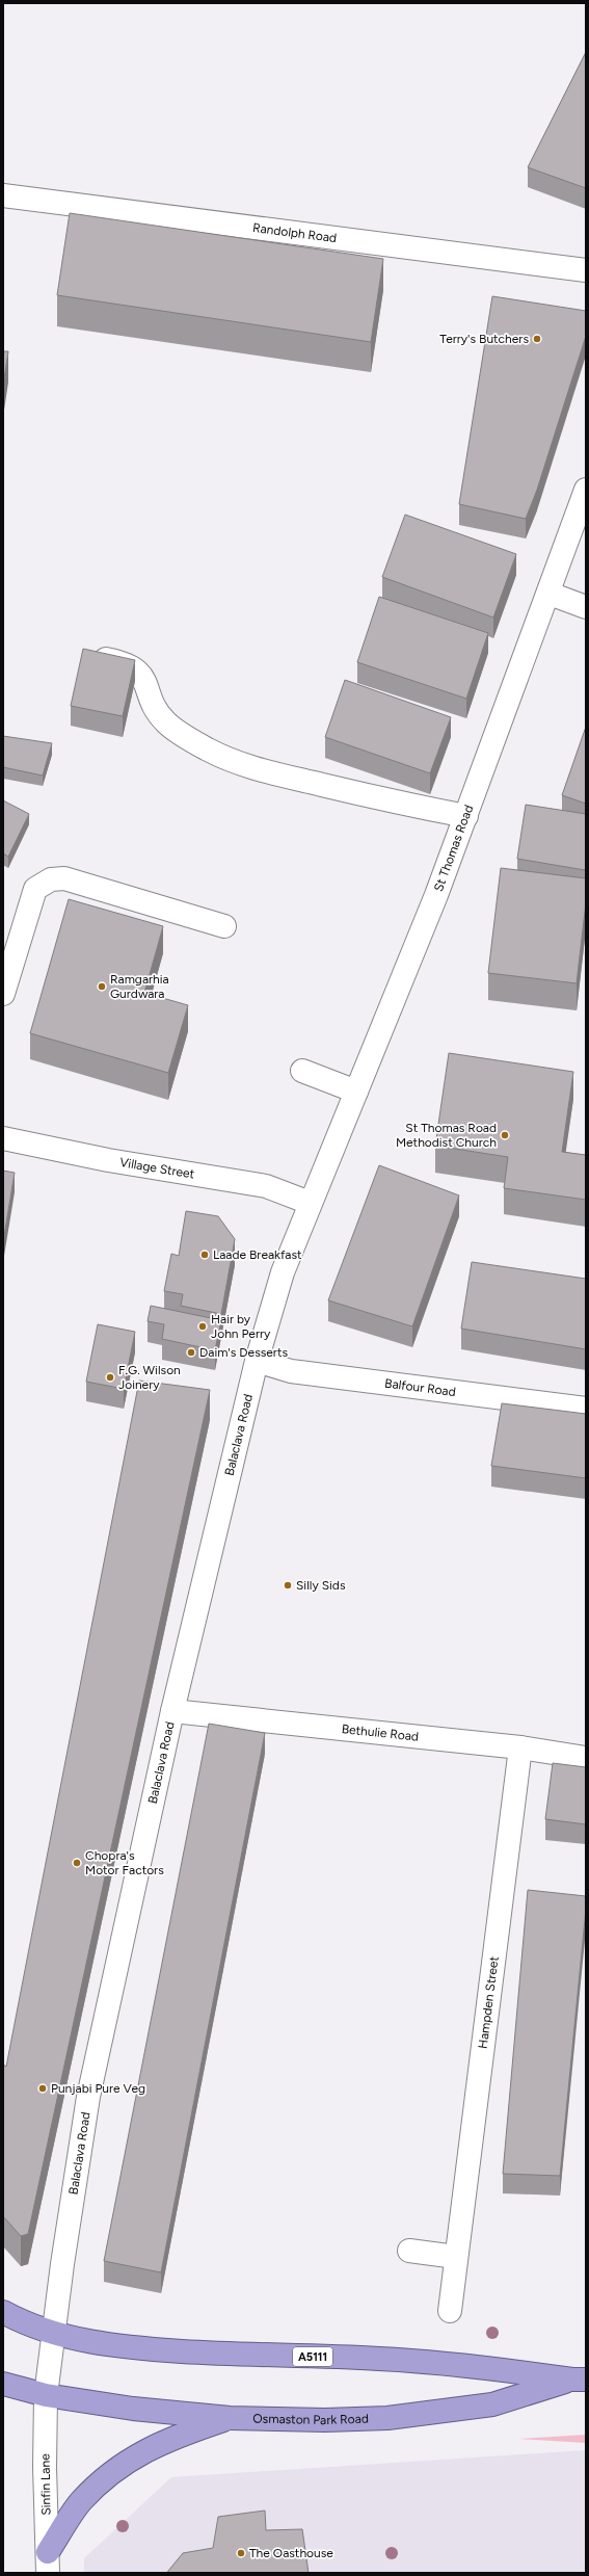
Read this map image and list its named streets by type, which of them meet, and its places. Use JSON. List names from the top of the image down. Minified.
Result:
{"streets":{"highway":["A5111","Osmaston Park Road"],"street":["Randolph Road","St Thomas Road","Village Street","Balfour Road","Balaclava Road","Bethulie Road","Hampden Street","Sinfin Lane"]},"crossings":[["St Thomas Road","Village Street"],["St Thomas Road","Balaclava Road"],["Village Street","Balaclava Road"],["Balfour Road","Balaclava Road"],["Balaclava Road","Bethulie Road"],["Balaclava Road","A5111"],["Balaclava Road","Osmaston Park Road"],["Balaclava Road","Sinfin Lane"],["Bethulie Road","Hampden Street"],["A5111","Osmaston Park Road"],["A5111","Sinfin Lane"],["Osmaston Park Road","Sinfin Lane"]],"places":["Terry's Butchers","Ramgarhia Gurdwara","St Thomas Road Methodist Church","Laade Breakfast","Hair by John Perry","Daim's Desserts","F.G. Wilson Joinery","Silly Sids","Chopra's Motor Factors","Punjabi Pure Veg","The Oasthouse"]}
